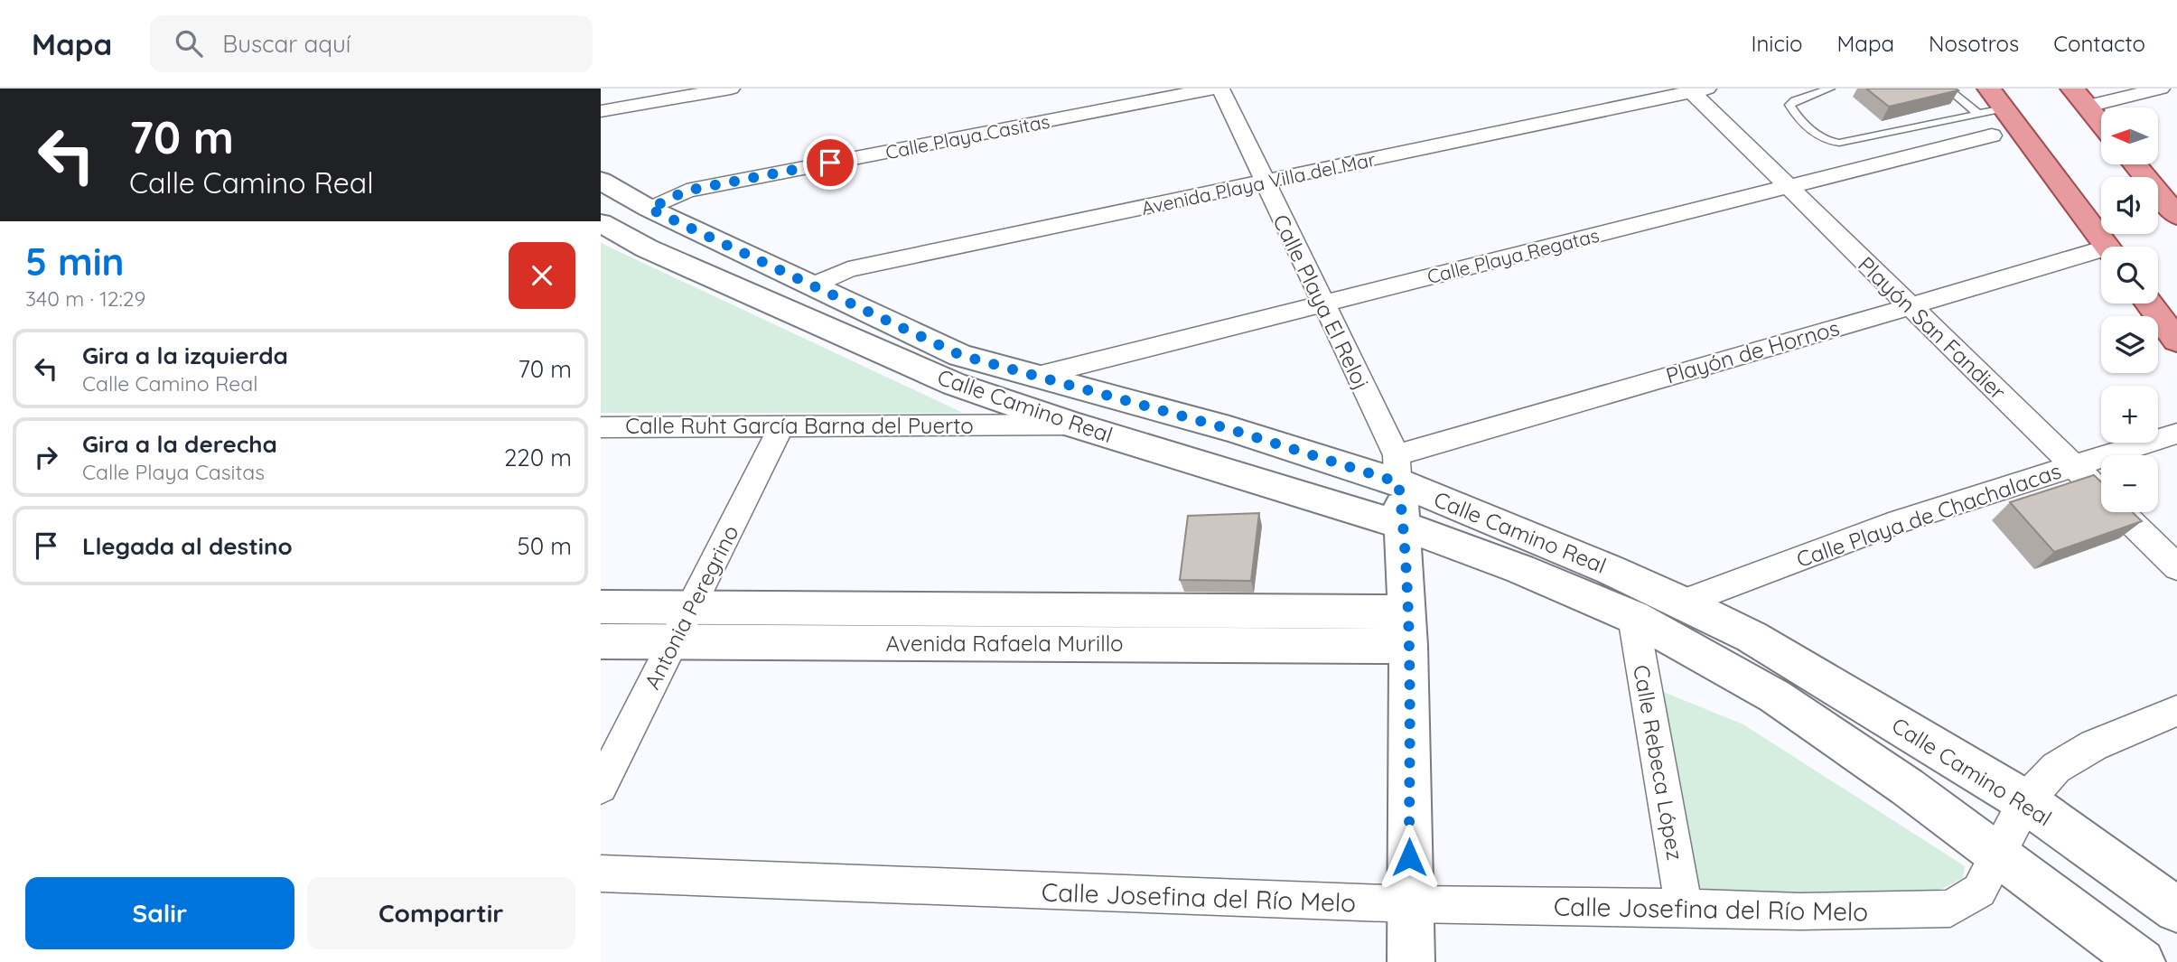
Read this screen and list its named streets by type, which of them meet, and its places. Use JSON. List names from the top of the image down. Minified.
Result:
{"streets":{"street":["Calle Playa Casitas","Avenida Playa Villa del Mar","Calle Playa Regatas","Calle Playa El Reloj","Playón San Fandier","Playón de Hornos","Calle Camino Real","Calle Ruht García Barna del Puerto","Calle Playa de Chachalacas","Antonia Peregrino","Avenida Rafaela Murillo","Calle Rebeca López","Calle Josefina del Río Melo"]},"crossings":[["Calle Playa Casitas","Calle Camino Real"],["Avenida Playa Villa del Mar","Calle Playa El Reloj"],["Avenida Playa Villa del Mar","Playón San Fandier"],["Avenida Playa Villa del Mar","Calle Camino Real"],["Calle Playa Regatas","Calle Playa El Reloj"],["Calle Playa Regatas","Playón San Fandier"],["Calle Playa Regatas","Calle Camino Real"],["Calle Playa El Reloj","Playón de Hornos"],["Calle Playa El Reloj","Calle Camino Real"],["Playón San Fandier","Playón de Hornos"],["Playón San Fandier","Calle Playa de Chachalacas"],["Playón de Hornos","Calle Camino Real"],["Calle Camino Real","Calle Ruht García Barna del Puerto"],["Calle Camino Real","Calle Playa de Chachalacas"],["Calle Camino Real","Calle Rebeca López"],["Calle Camino Real","Calle Josefina del Río Melo"],["Calle Ruht García Barna del Puerto","Antonia Peregrino"],["Antonia Peregrino","Avenida Rafaela Murillo"],["Calle Rebeca López","Calle Josefina del Río Melo"]],"north":"left","page":{"header":"Mapa","search":"Buscar aquí","nav":["Inicio","Mapa","Nosotros","Contacto"],"turn":["70 m","Calle Camino Real"],"map_buttons":["+","−"],"heading":["5 min","340 m · 12:29"],"list":[{"name":"Gira a la izquierda","note":"Calle Camino Real","value":"70 m"},{"name":"Gira a la derecha","note":"Calle Playa Casitas","value":"220 m"},{"name":"Llegada al destino","value":"50 m"}],"buttons":["Salir","Compartir"]}}
